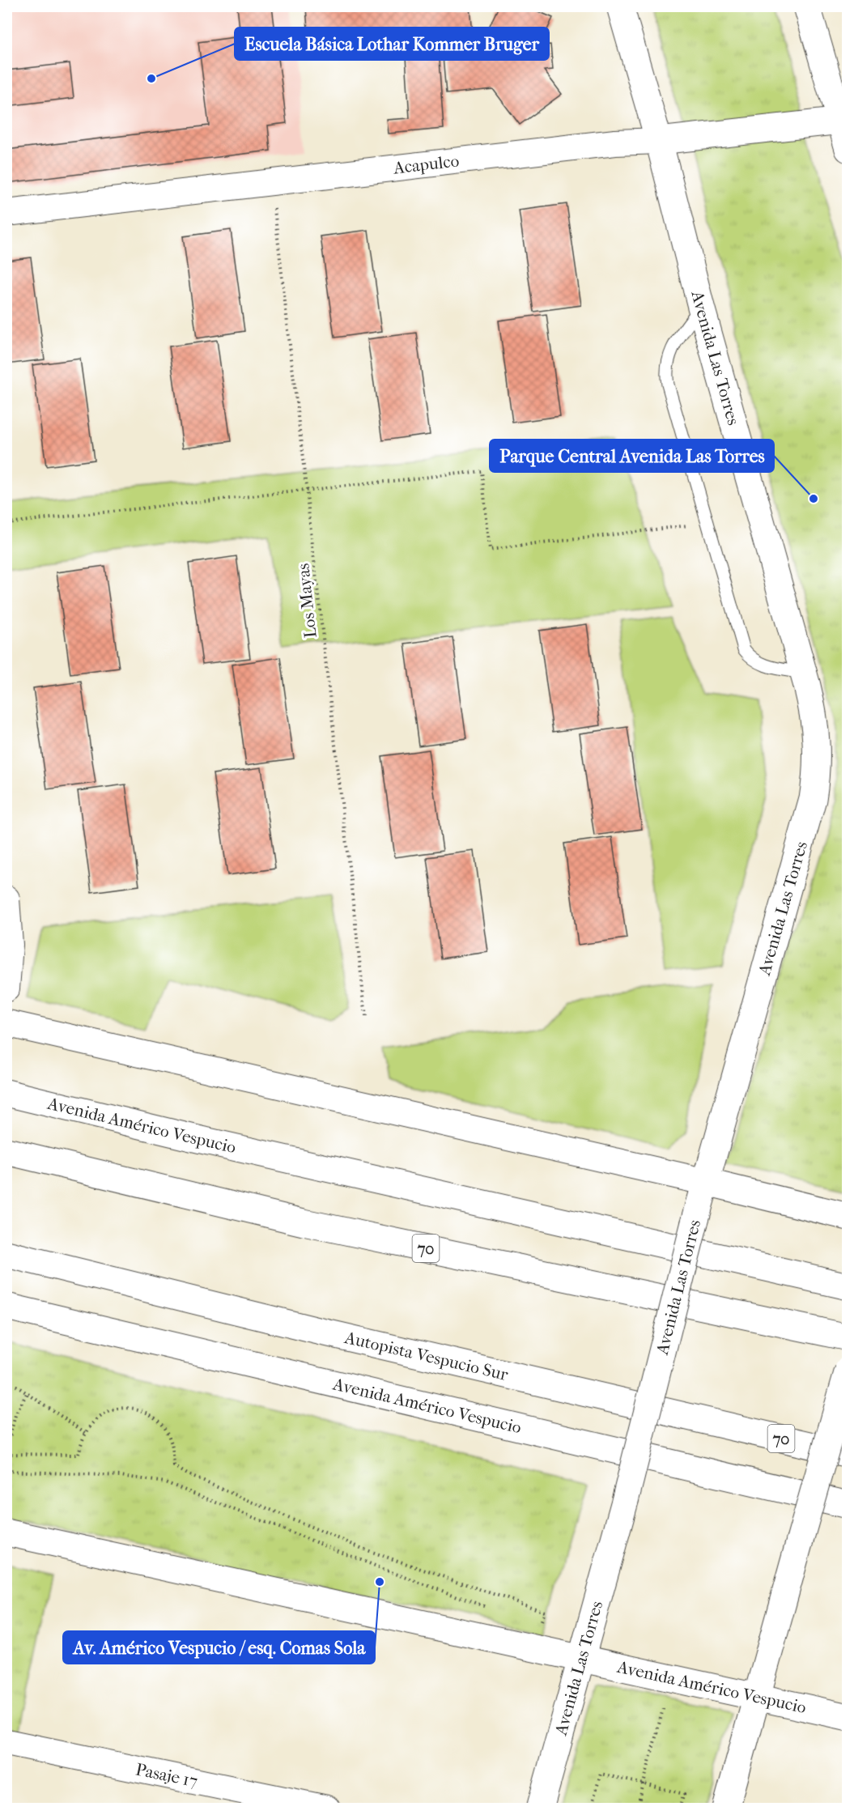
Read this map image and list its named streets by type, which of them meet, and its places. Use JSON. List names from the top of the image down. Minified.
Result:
{"streets":{"main road":["Acapulco","Avenida Las Torres","Avenida Américo Vespucio","70","Autopista Vespucio Sur"],"street":["Pasaje 17"],"path":["Los Mayas"]},"crossings":[["Acapulco","Avenida Las Torres"],["Acapulco","Los Mayas"],["Avenida Las Torres","Avenida Américo Vespucio"]],"places":["Escuela Básica Lothar Kommer Bruger","Parque Central Avenida Las Torres","Av. Américo Vespucio / esq. Comas Sola"]}
